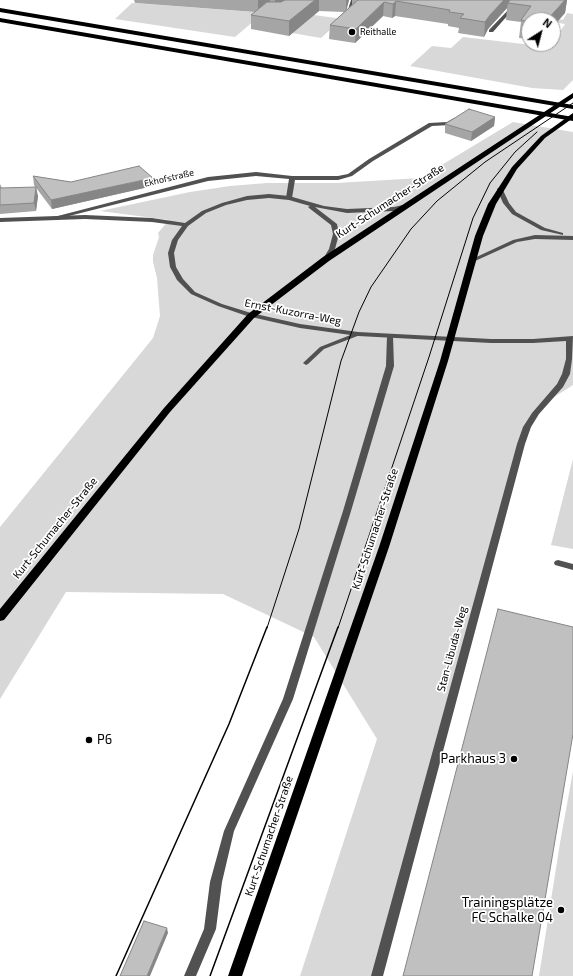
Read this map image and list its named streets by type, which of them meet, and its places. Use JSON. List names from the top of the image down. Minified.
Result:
{"streets":{"main road":["Kurt-Schumacher-Straße"],"street":["Ekhofstraße","Ernst-Kuzorra-Weg","Stan-Libuda-Weg"]},"crossings":[["Ekhofstraße","Ernst-Kuzorra-Weg"],["Kurt-Schumacher-Straße","Ernst-Kuzorra-Weg"],["Ernst-Kuzorra-Weg","Stan-Libuda-Weg"]],"places":["Reithalle","P6","Parkhaus 3","Trainingsplätze FC Schalke 04"],"north":"top right"}
